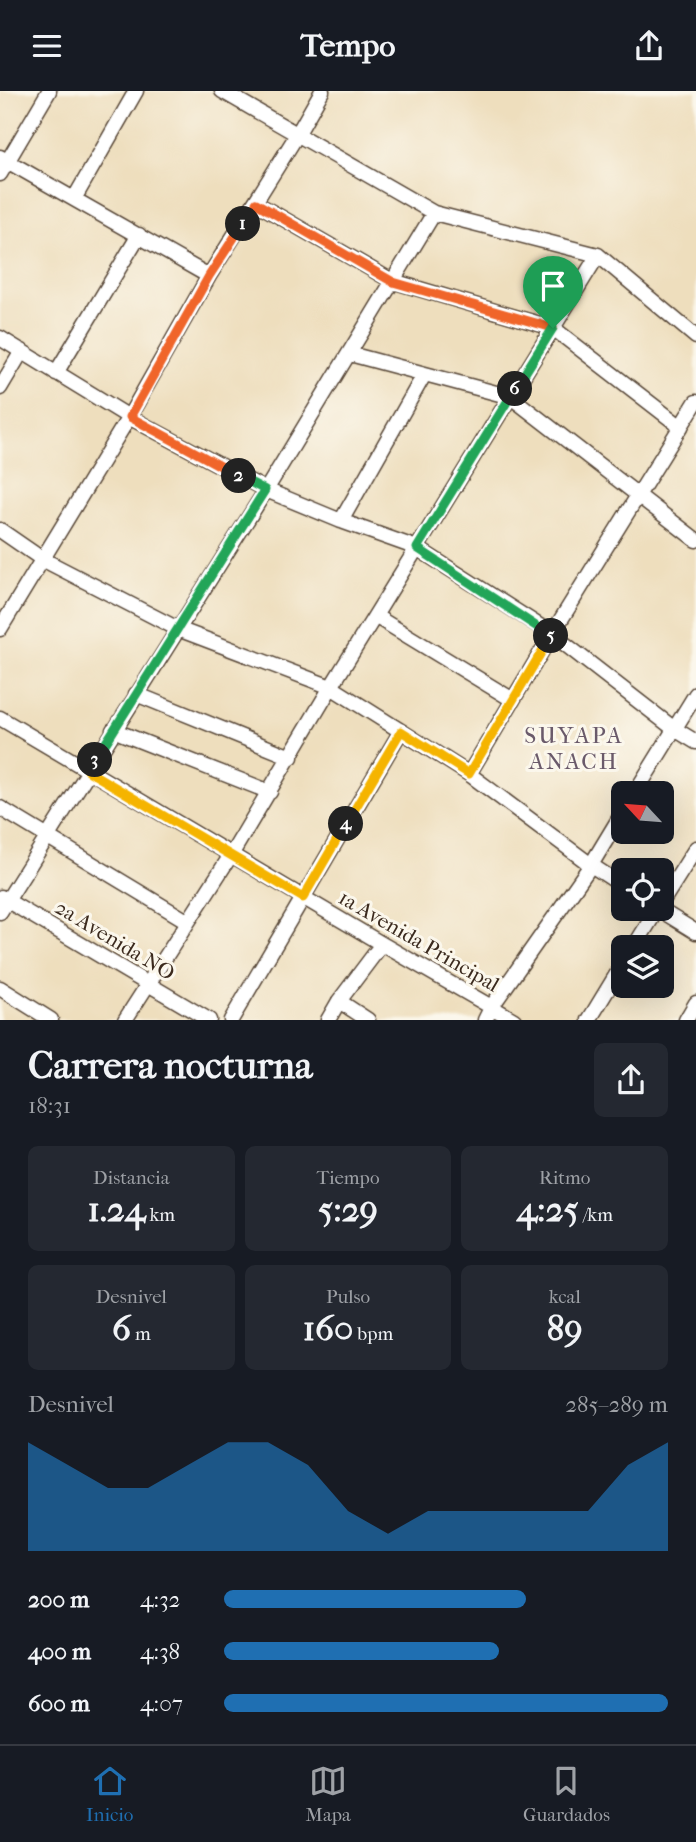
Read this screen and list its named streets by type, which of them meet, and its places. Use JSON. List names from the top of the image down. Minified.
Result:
{"streets":{"street":["2a Avenida NO","1a Avenida Principal"]},"districts":["SUYAPA ANACH"],"north":"top left","page":{"header":"Tempo","pins":["1","6","2","5","3","4"],"heading":["Carrera nocturna","18:31"],"stats":[["Distancia","1.24 km"],["Tiempo","5:29"],["Ritmo","4:25 /km"],["Desnivel","6 m"],["Pulso","160 bpm"],["kcal","89"]],"chart":["Desnivel","285–289 m"],"list":[{"name":"200 m","note":"4:32"},{"name":"400 m","note":"4:38"},{"name":"600 m","note":"4:07"}],"tabs":["Inicio","Mapa","Guardados"]}}
